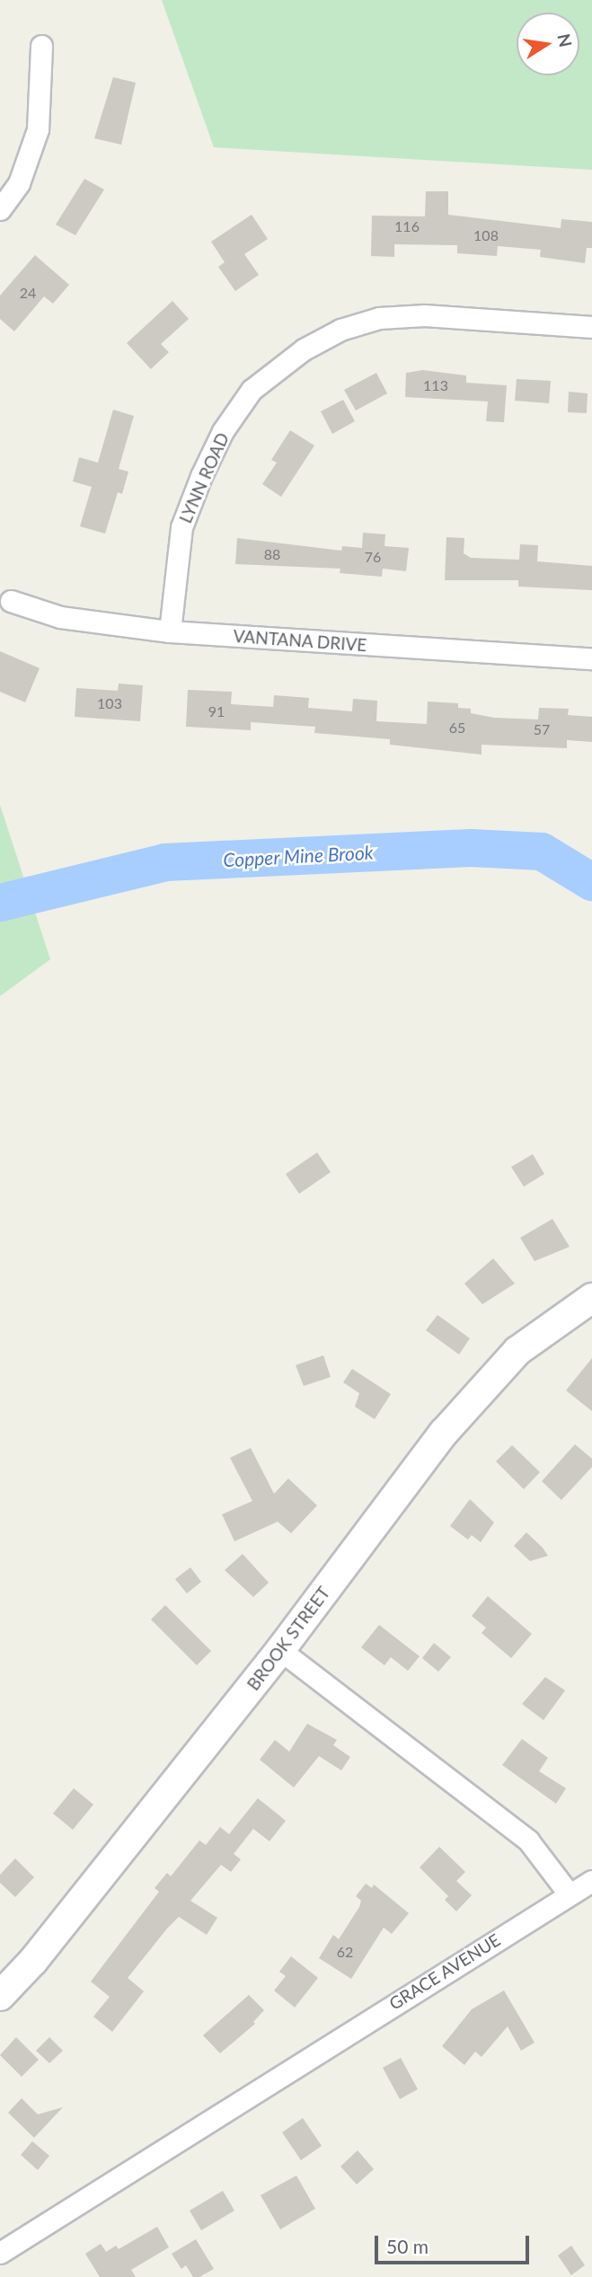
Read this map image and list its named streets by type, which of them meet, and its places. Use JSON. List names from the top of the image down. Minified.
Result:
{"streets":{"street":["LYNN ROAD","VANTANA DRIVE","BROOK STREET","GRACE AVENUE"]},"crossings":[["LYNN ROAD","VANTANA DRIVE"]],"water":["Copper Mine Brook"],"house_numbers":["116","108","24","113","88","76","103","91","65","57","62"],"scale_bar":"50 m","north":"right"}
